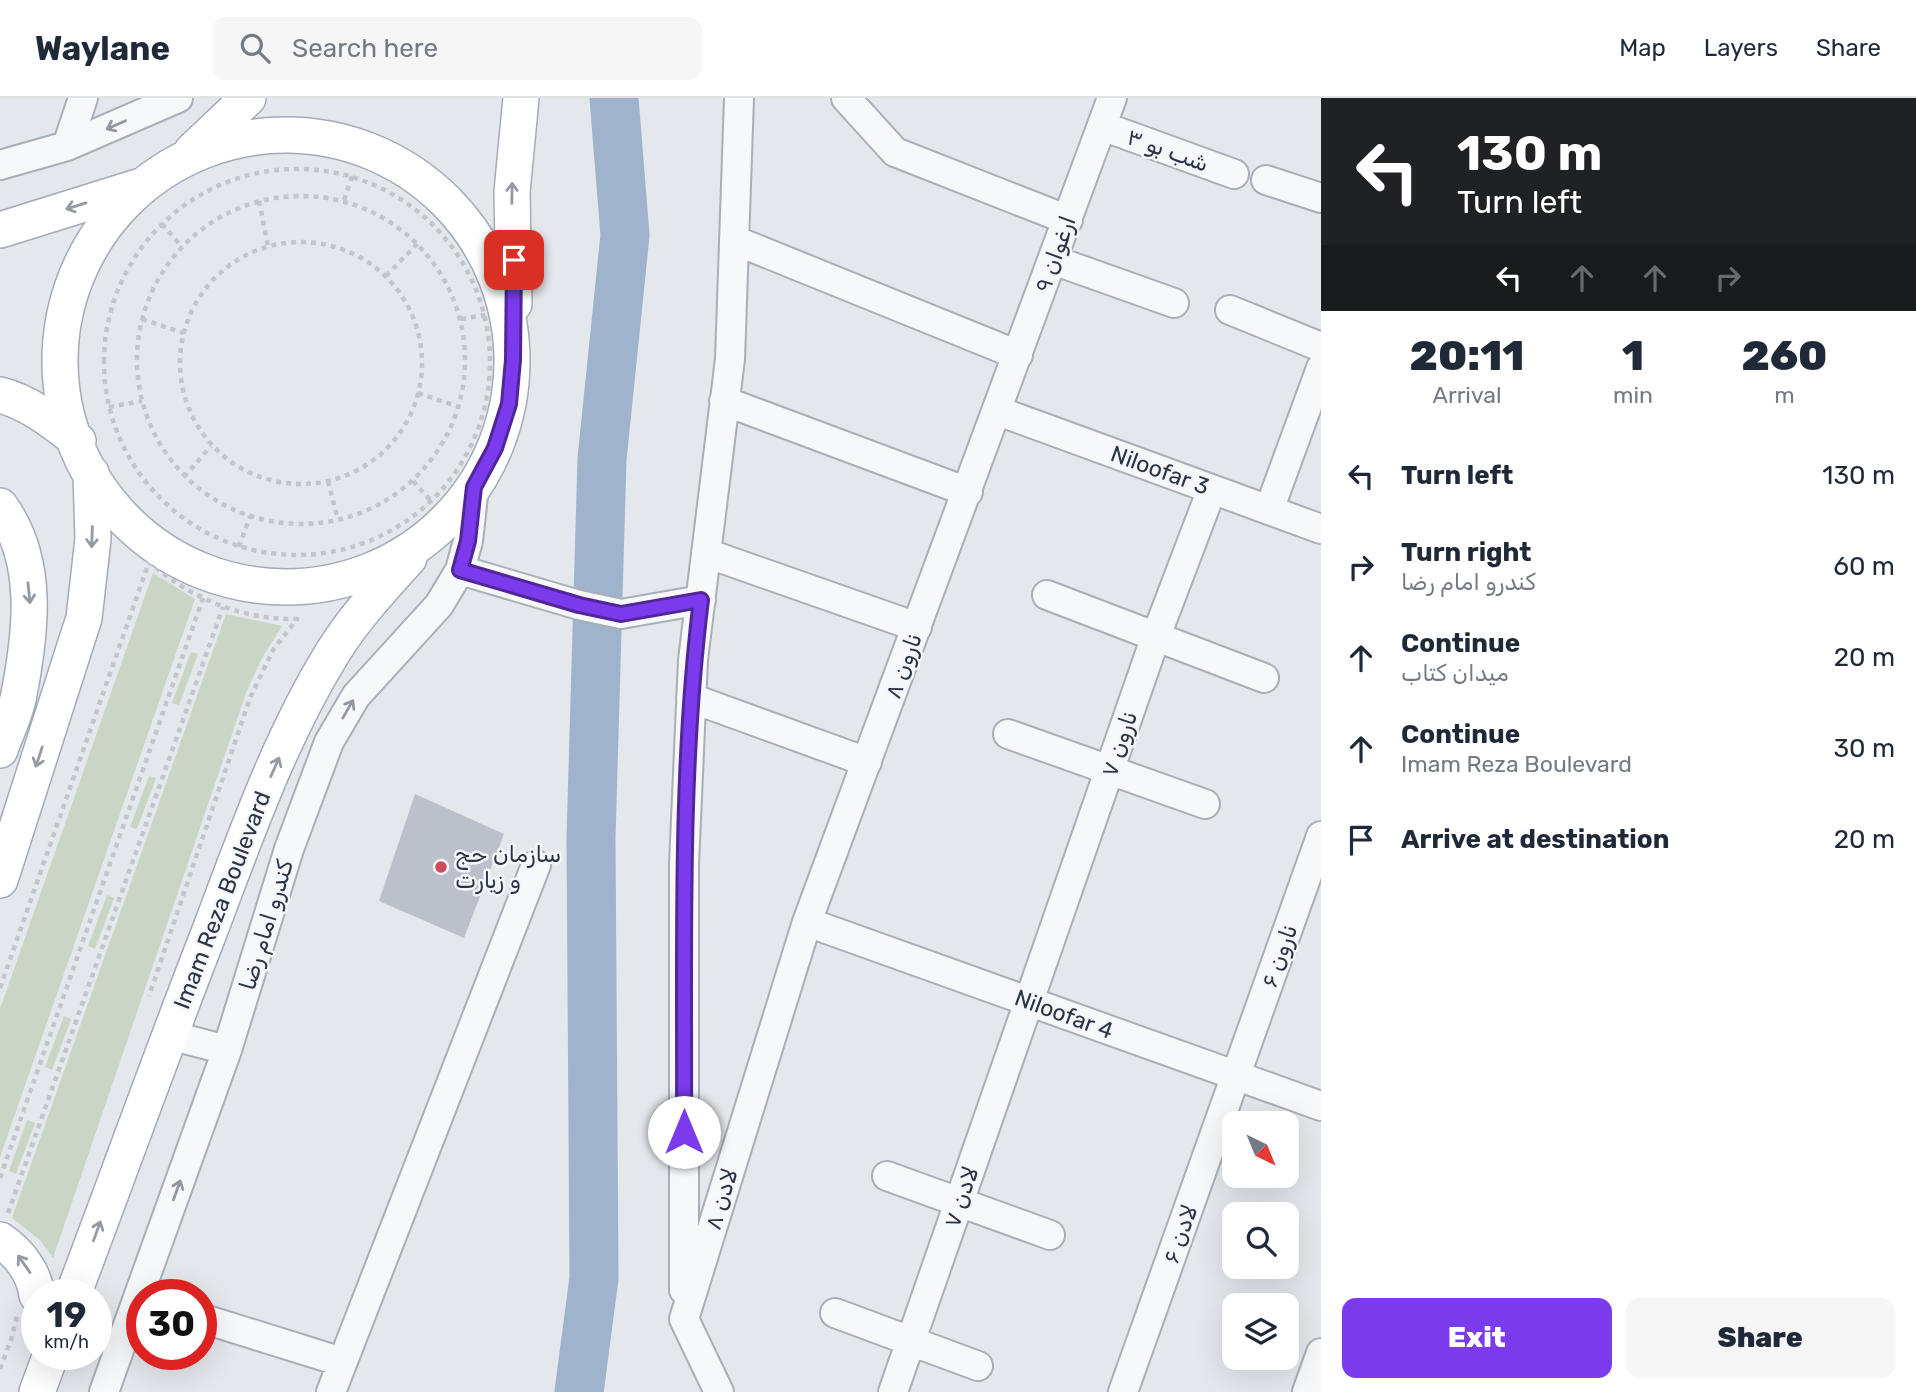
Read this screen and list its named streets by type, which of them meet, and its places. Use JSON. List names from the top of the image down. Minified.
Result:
{"streets":{"main road":["Imam Reza Boulevard"],"street":["شب بو ۳","ارغوان ۹","Niloofar 3","نارون ۸","نارون ۷","کندرو امام رضا","نارون ۶","Niloofar 4","لادن ۷","لادن ۸","لادن ۶"]},"crossings":[["شب بو ۳","ارغوان ۹"],["ارغوان ۹","Niloofar 3"],["ارغوان ۹","نارون ۸"],["Niloofar 3","نارون ۸"],["Niloofar 3","نارون ۷"],["نارون ۸","Niloofar 4"],["نارون ۸","لادن ۸"],["نارون ۷","Niloofar 4"],["نارون ۷","لادن ۷"],["نارون ۶","Niloofar 4"],["نارون ۶","لادن ۶"],["Niloofar 4","لادن ۷"],["Niloofar 4","لادن ۸"],["Niloofar 4","لادن ۶"]],"places":["سازمان حج و زیارت"],"north":"bottom right","page":{"header":"Waylane","search":"Search here","nav":["Map","Layers","Share"],"turn":["130 m","Turn left"],"eta":["20:11","Arrival","1","min","260","m"],"list":[{"name":"Turn left","value":"130 m"},{"name":"Turn right","note":"کندرو امام رضا","value":"60 m"},{"name":"Continue","note":"میدان کتاب","value":"20 m"},{"name":"Continue","note":"Imam Reza Boulevard","value":"30 m"},{"name":"Arrive at destination","value":"20 m"}],"speed":"19 km/h","limit":"30","buttons":["Exit","Share"]}}
